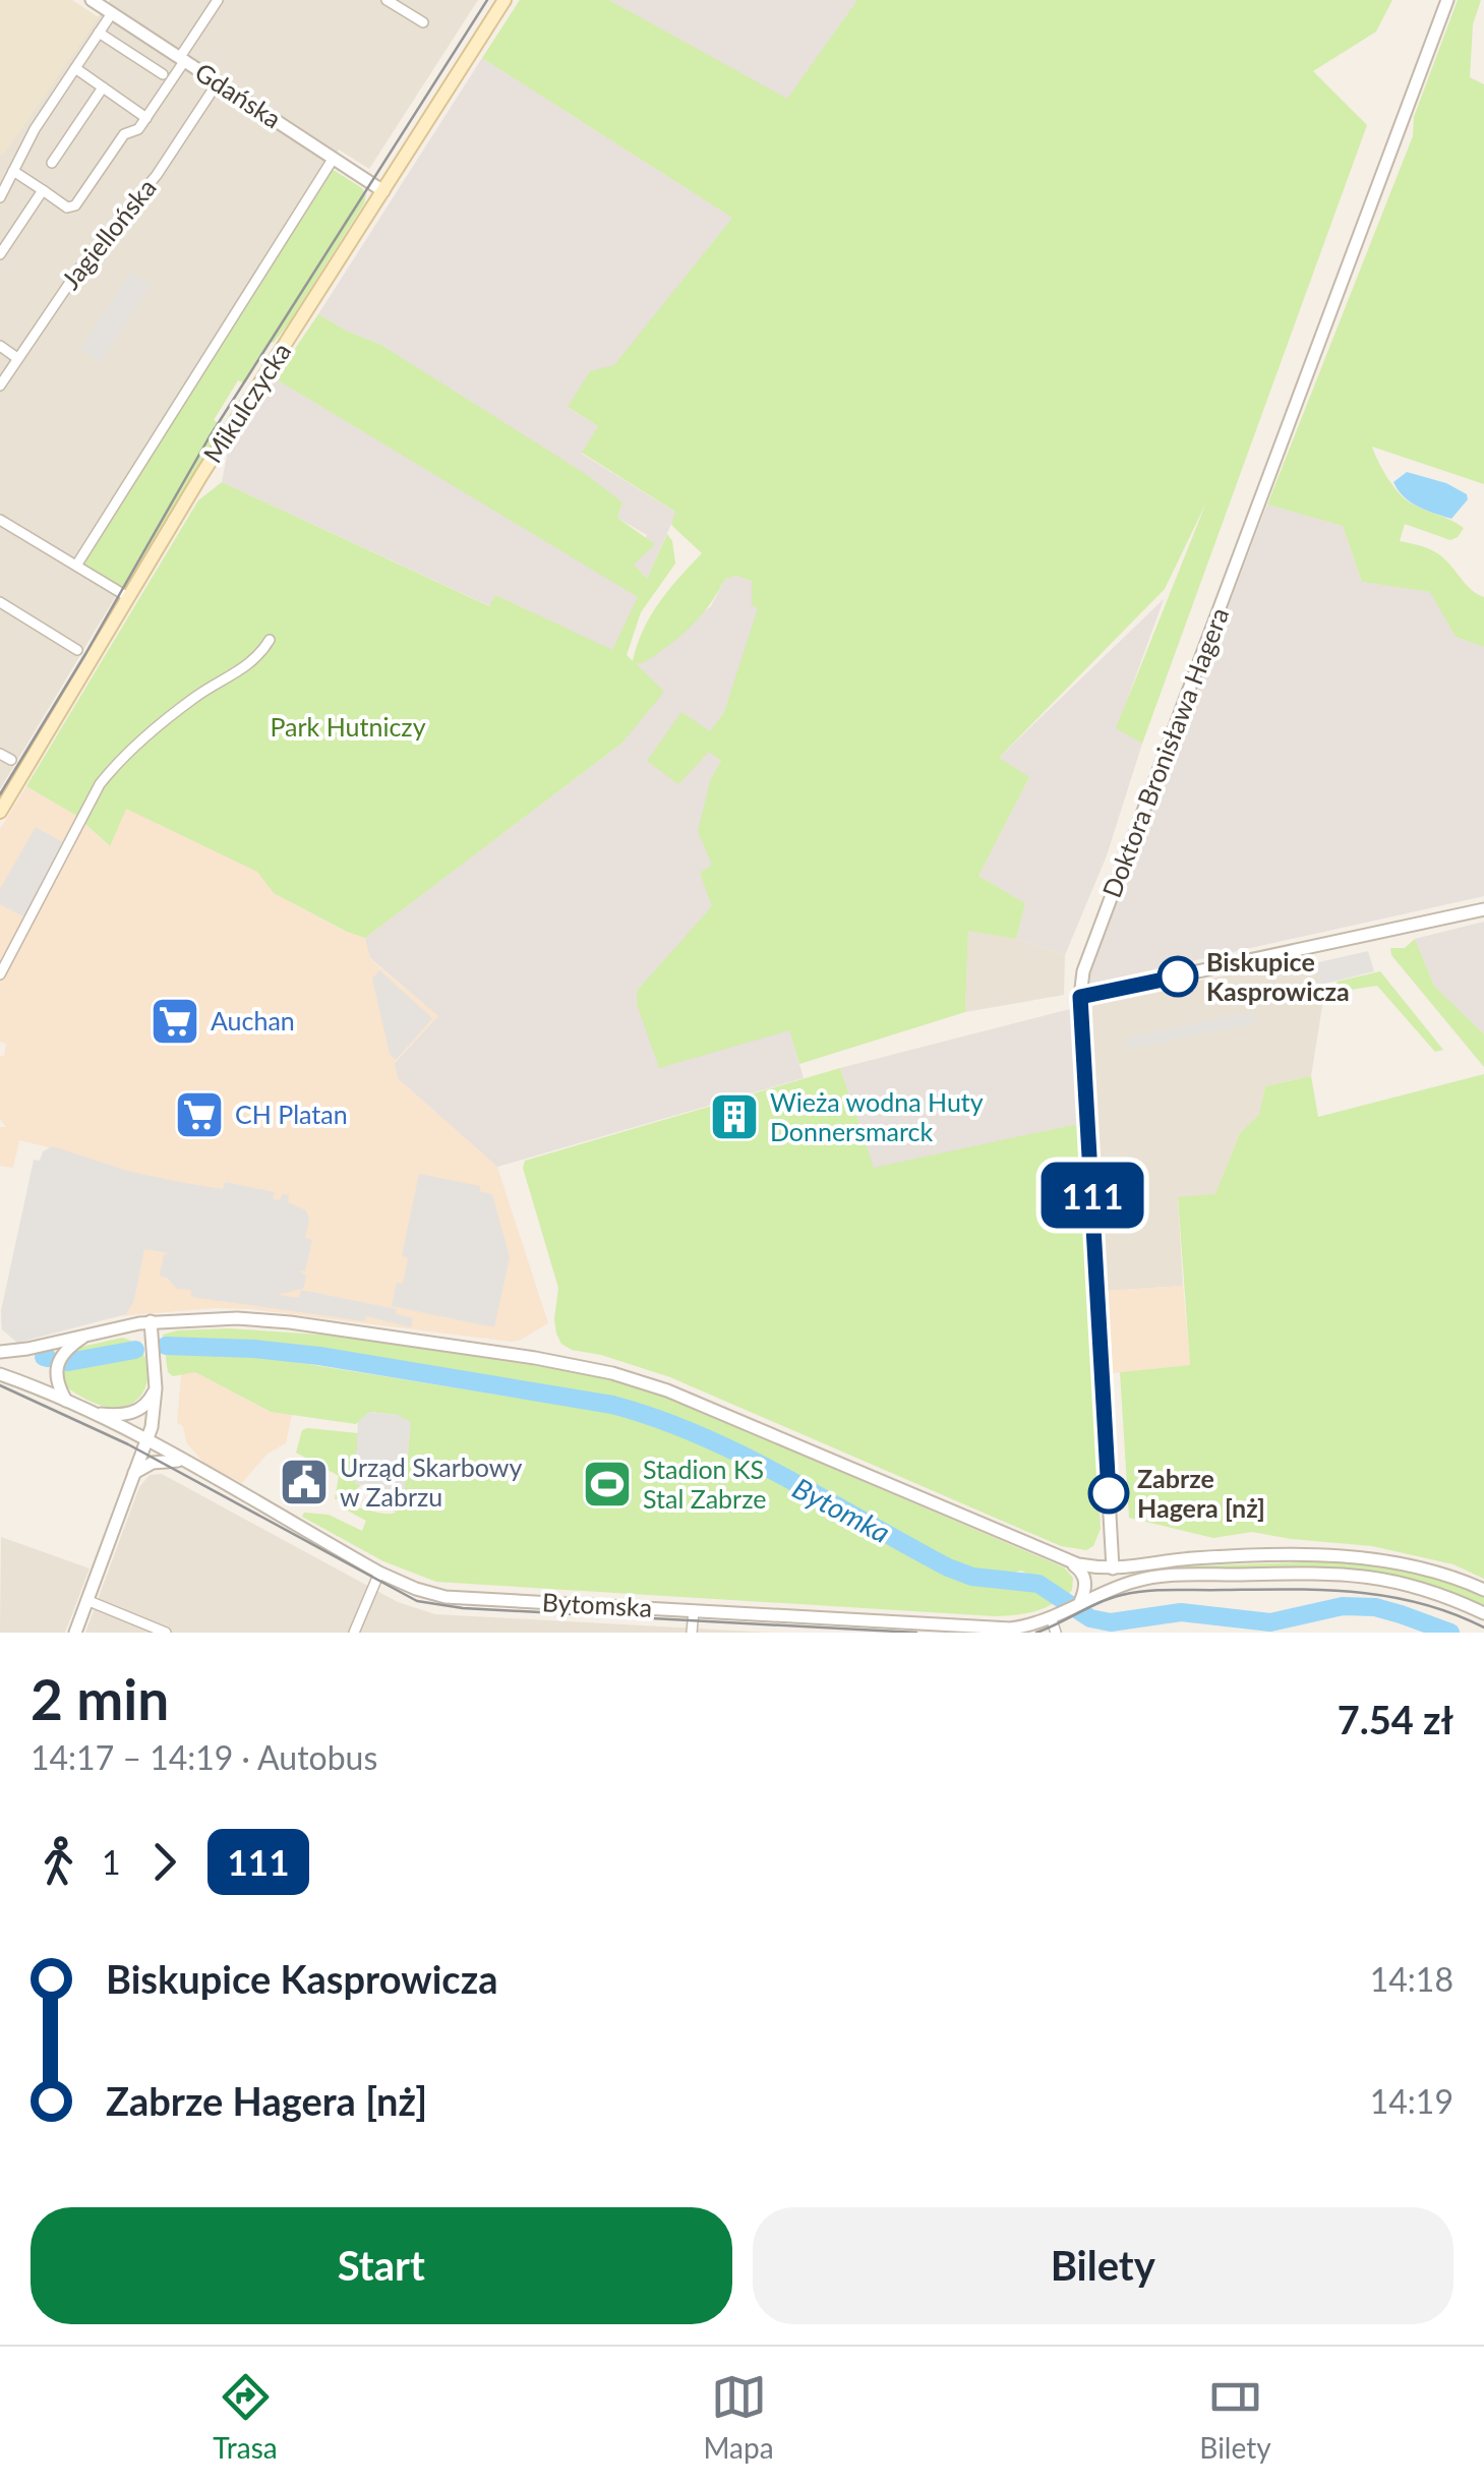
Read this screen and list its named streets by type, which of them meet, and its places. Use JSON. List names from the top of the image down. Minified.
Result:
{"streets":{"main road":["Mikulczycka"],"street":["Gdańska","Jagiellońska","Doktora Bronisława Hagera","Bytomska"]},"crossings":[["Gdańska","Jagiellońska"],["Gdańska","Mikulczycka"],["Doktora Bronisława Hagera","Bytomska"]],"water":["Bytomka"],"parks":["Park Hutniczy"],"places":{"other":["Biskupice Kasprowicza","Zabrze Hagera [nż]"],"supermarket":["Auchan","CH Platan"],"building":["Wieża wodna Huty Donnersmarck"],"public building":["Urząd Skarbowy w Zabrzu"],"sports":["Stadion KS Stal Zabrze"]},"lines":["bus line 111"],"page":{"on_map":"111","heading":["2 min","14:17 – 14:19 · Autobus","7.54 zł"],"legs":["1","111"],"list":[{"name":"Biskupice Kasprowicza","value":"14:18"},{"name":"Zabrze Hagera [nż]","value":"14:19"}],"buttons":["Start","Bilety"],"tabs":["Trasa","Mapa","Bilety"]}}
